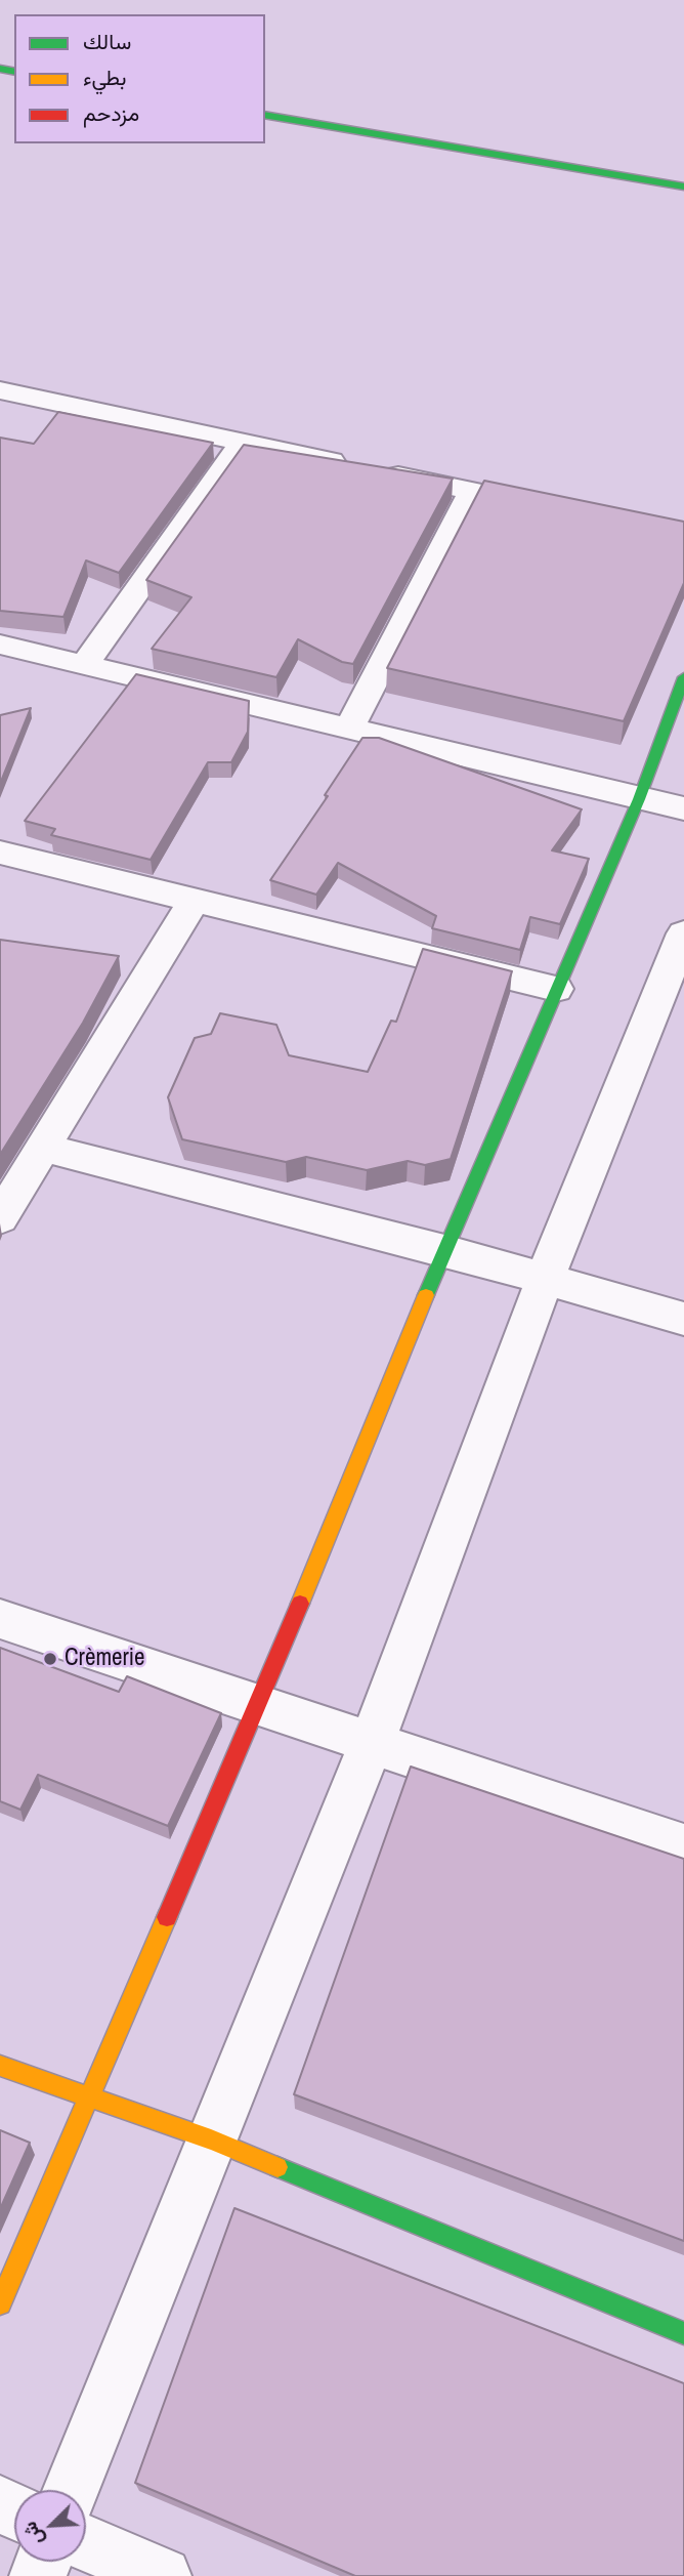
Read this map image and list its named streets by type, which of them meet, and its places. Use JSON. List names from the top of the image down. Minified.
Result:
{"places":["Crèmerie"],"legend":["سالك","بطيء","مزدحم"],"north":"bottom left"}
